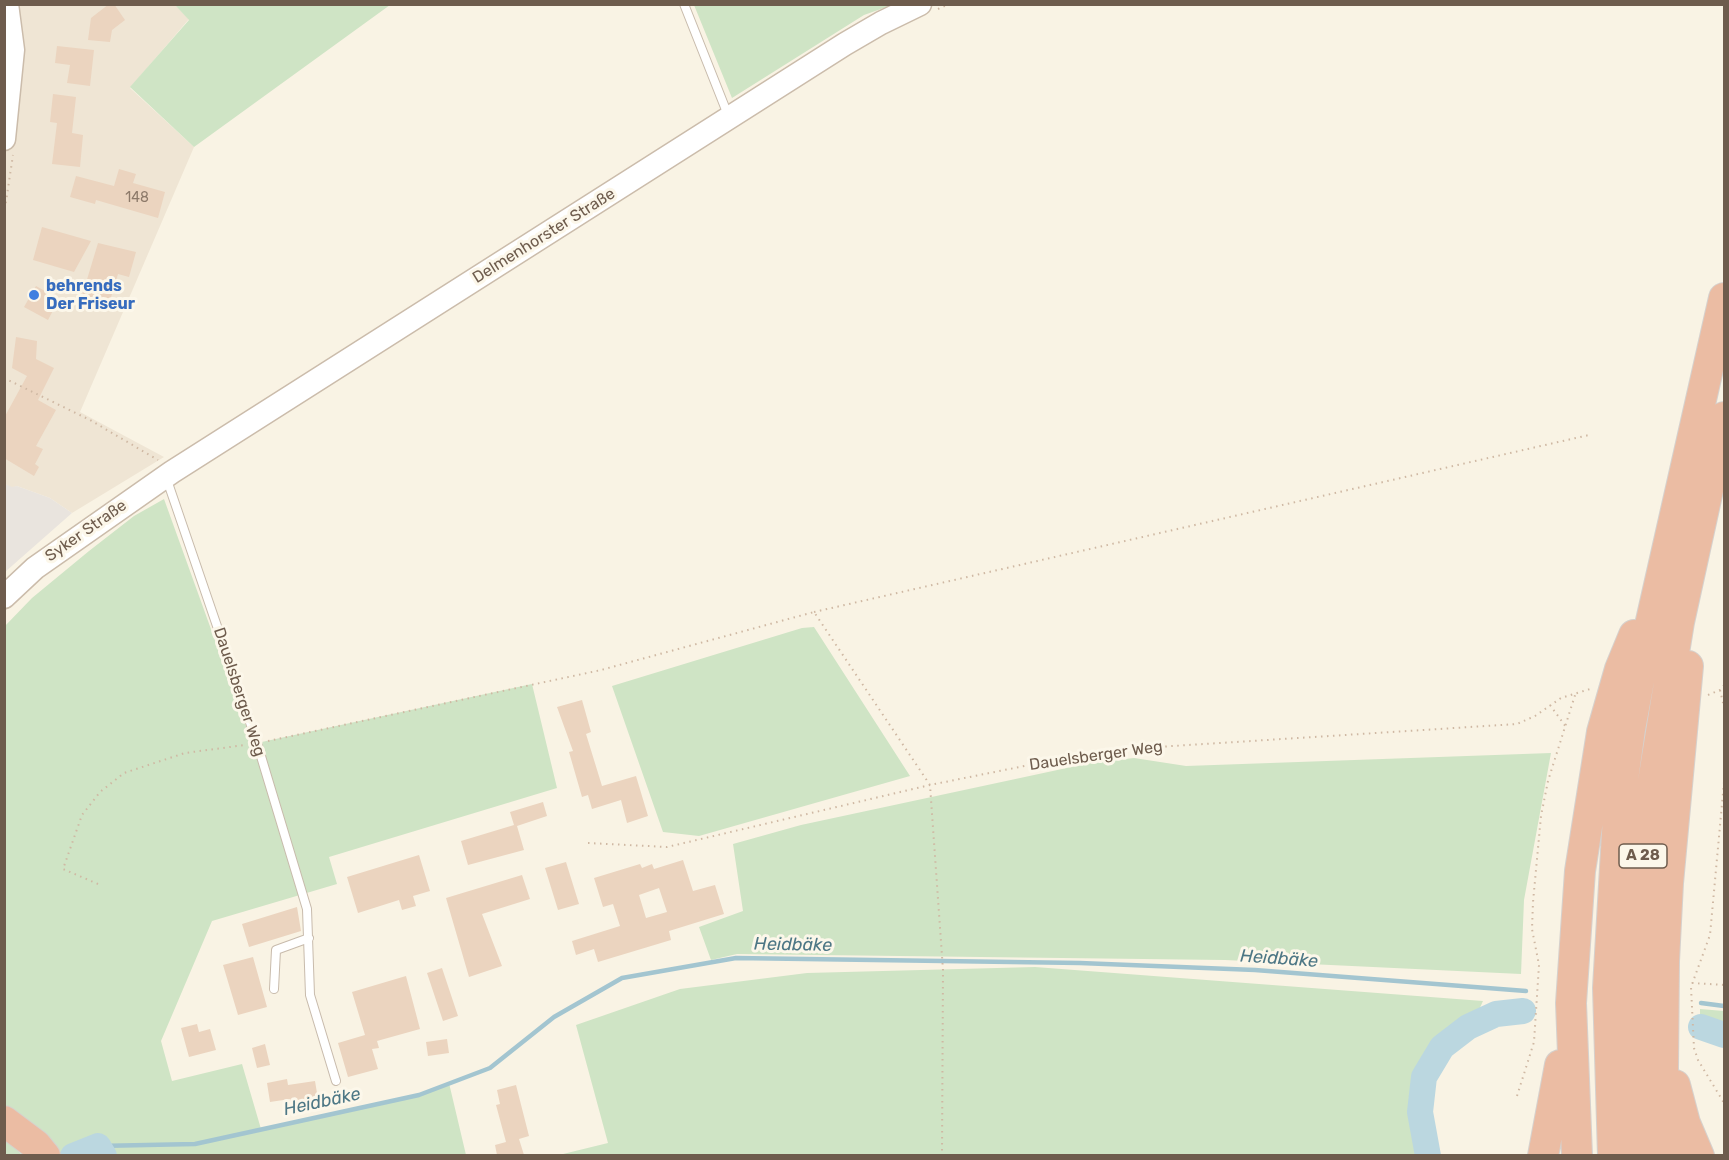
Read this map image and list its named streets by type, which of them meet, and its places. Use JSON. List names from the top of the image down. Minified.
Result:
{"streets":{"highway":["A 28"],"street":["Delmenhorster Straße","Syker Straße"],"lane":["Dauelsberger Weg"]},"crossings":[["Delmenhorster Straße","Syker Straße"],["Delmenhorster Straße","Dauelsberger Weg"],["Syker Straße","Dauelsberger Weg"]],"water":["Heidbäke"],"places":["behrends Der Friseur"],"house_numbers":["148"]}
